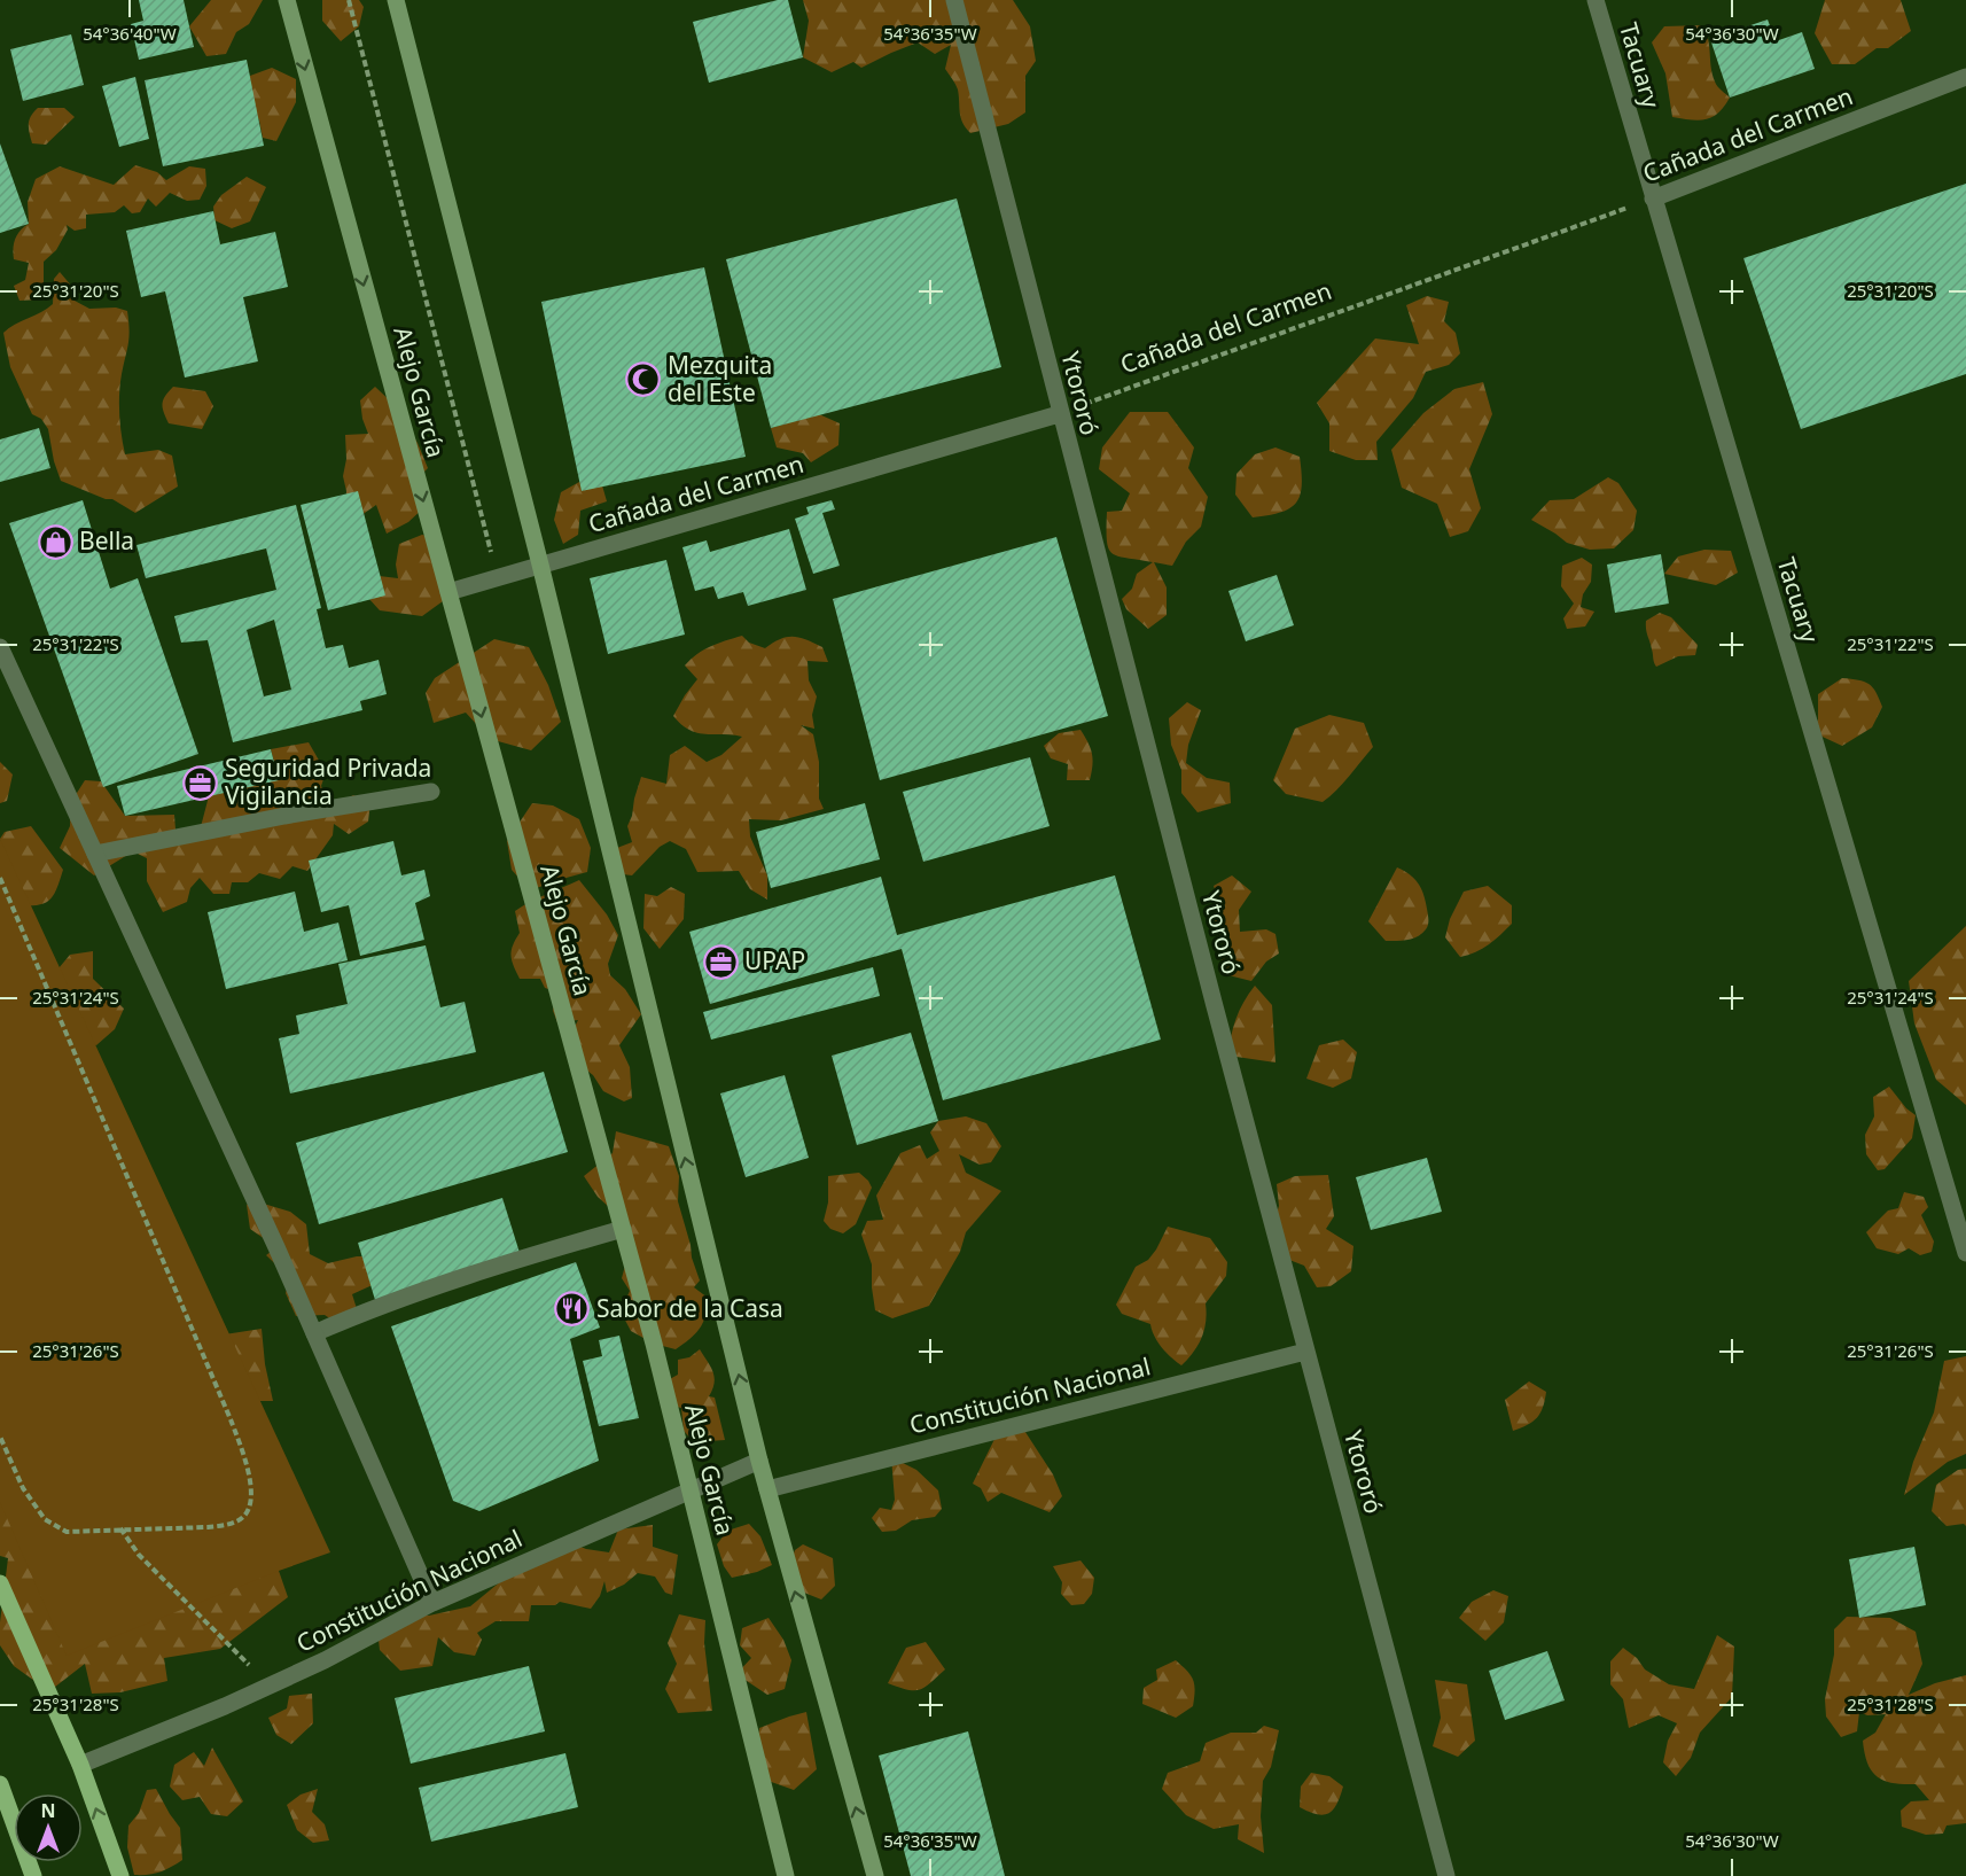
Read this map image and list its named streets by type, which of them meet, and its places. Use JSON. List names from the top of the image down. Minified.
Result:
{"streets":{"street":["Tacuary","Cañada del Carmen","Alejo García","Ytororó","Constitución Nacional"]},"crossings":[["Tacuary","Cañada del Carmen"],["Cañada del Carmen","Alejo García"],["Cañada del Carmen","Ytororó"],["Alejo García","Constitución Nacional"],["Ytororó","Constitución Nacional"]],"places":{"mosque":["Mezquita del Este"],"shop":["Bella"],"office":["Seguridad Privada Vigilancia","UPAP"],"restaurant":["Sabor de la Casa"]},"north":"top","coordinates":["54°36'40\"W","54°36'35\"W","54°36'30\"W","25°31'20\"S","25°31'22\"S","25°31'24\"S","25°31'26\"S","25°31'28\"S"]}
